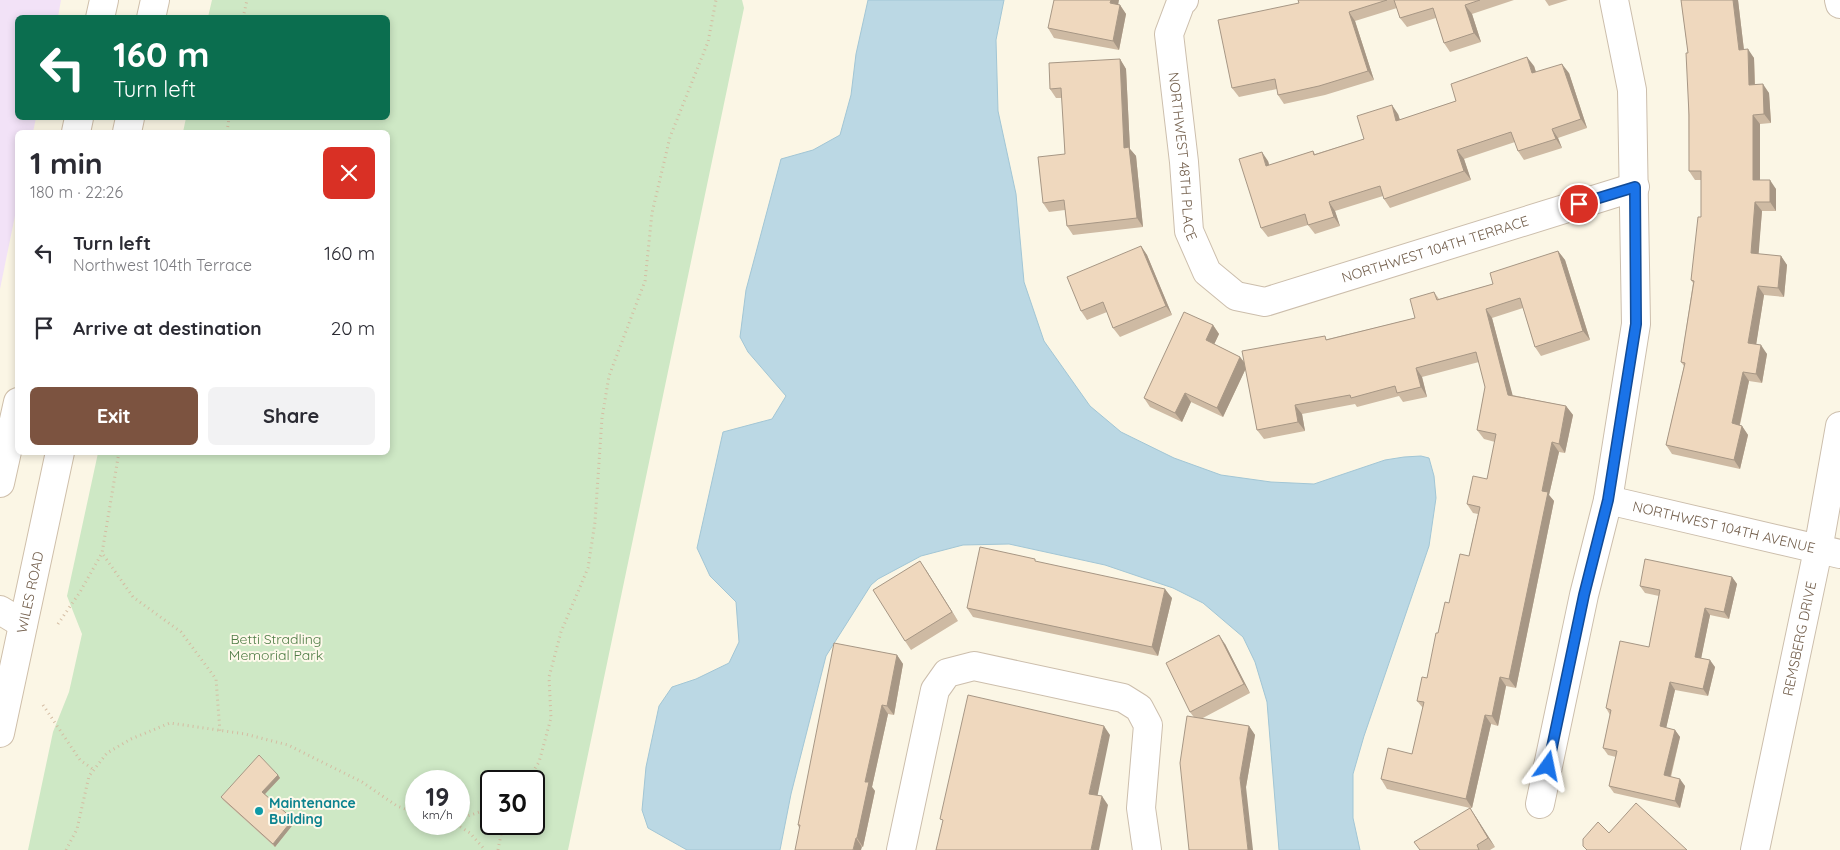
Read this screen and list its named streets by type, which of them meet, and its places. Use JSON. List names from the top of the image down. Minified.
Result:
{"streets":{"street":["NORTHWEST 48TH PLACE","NORTHWEST 104TH TERRACE","NORTHWEST 104TH AVENUE","WILES ROAD","REMSBERG DRIVE"]},"crossings":[["NORTHWEST 48TH PLACE","NORTHWEST 104TH TERRACE"],["NORTHWEST 104TH AVENUE","REMSBERG DRIVE"]],"parks":["Betti Stradling Memorial Park"],"places":["Maintenance Building"],"page":{"turn":["160 m","Turn left"],"heading":["1 min","180 m · 22:26"],"list":[{"name":"Turn left","note":"Northwest 104th Terrace","value":"160 m"},{"name":"Arrive at destination","value":"20 m"}],"buttons":["Exit","Share"],"speed":"19 km/h","limit":"30"}}
